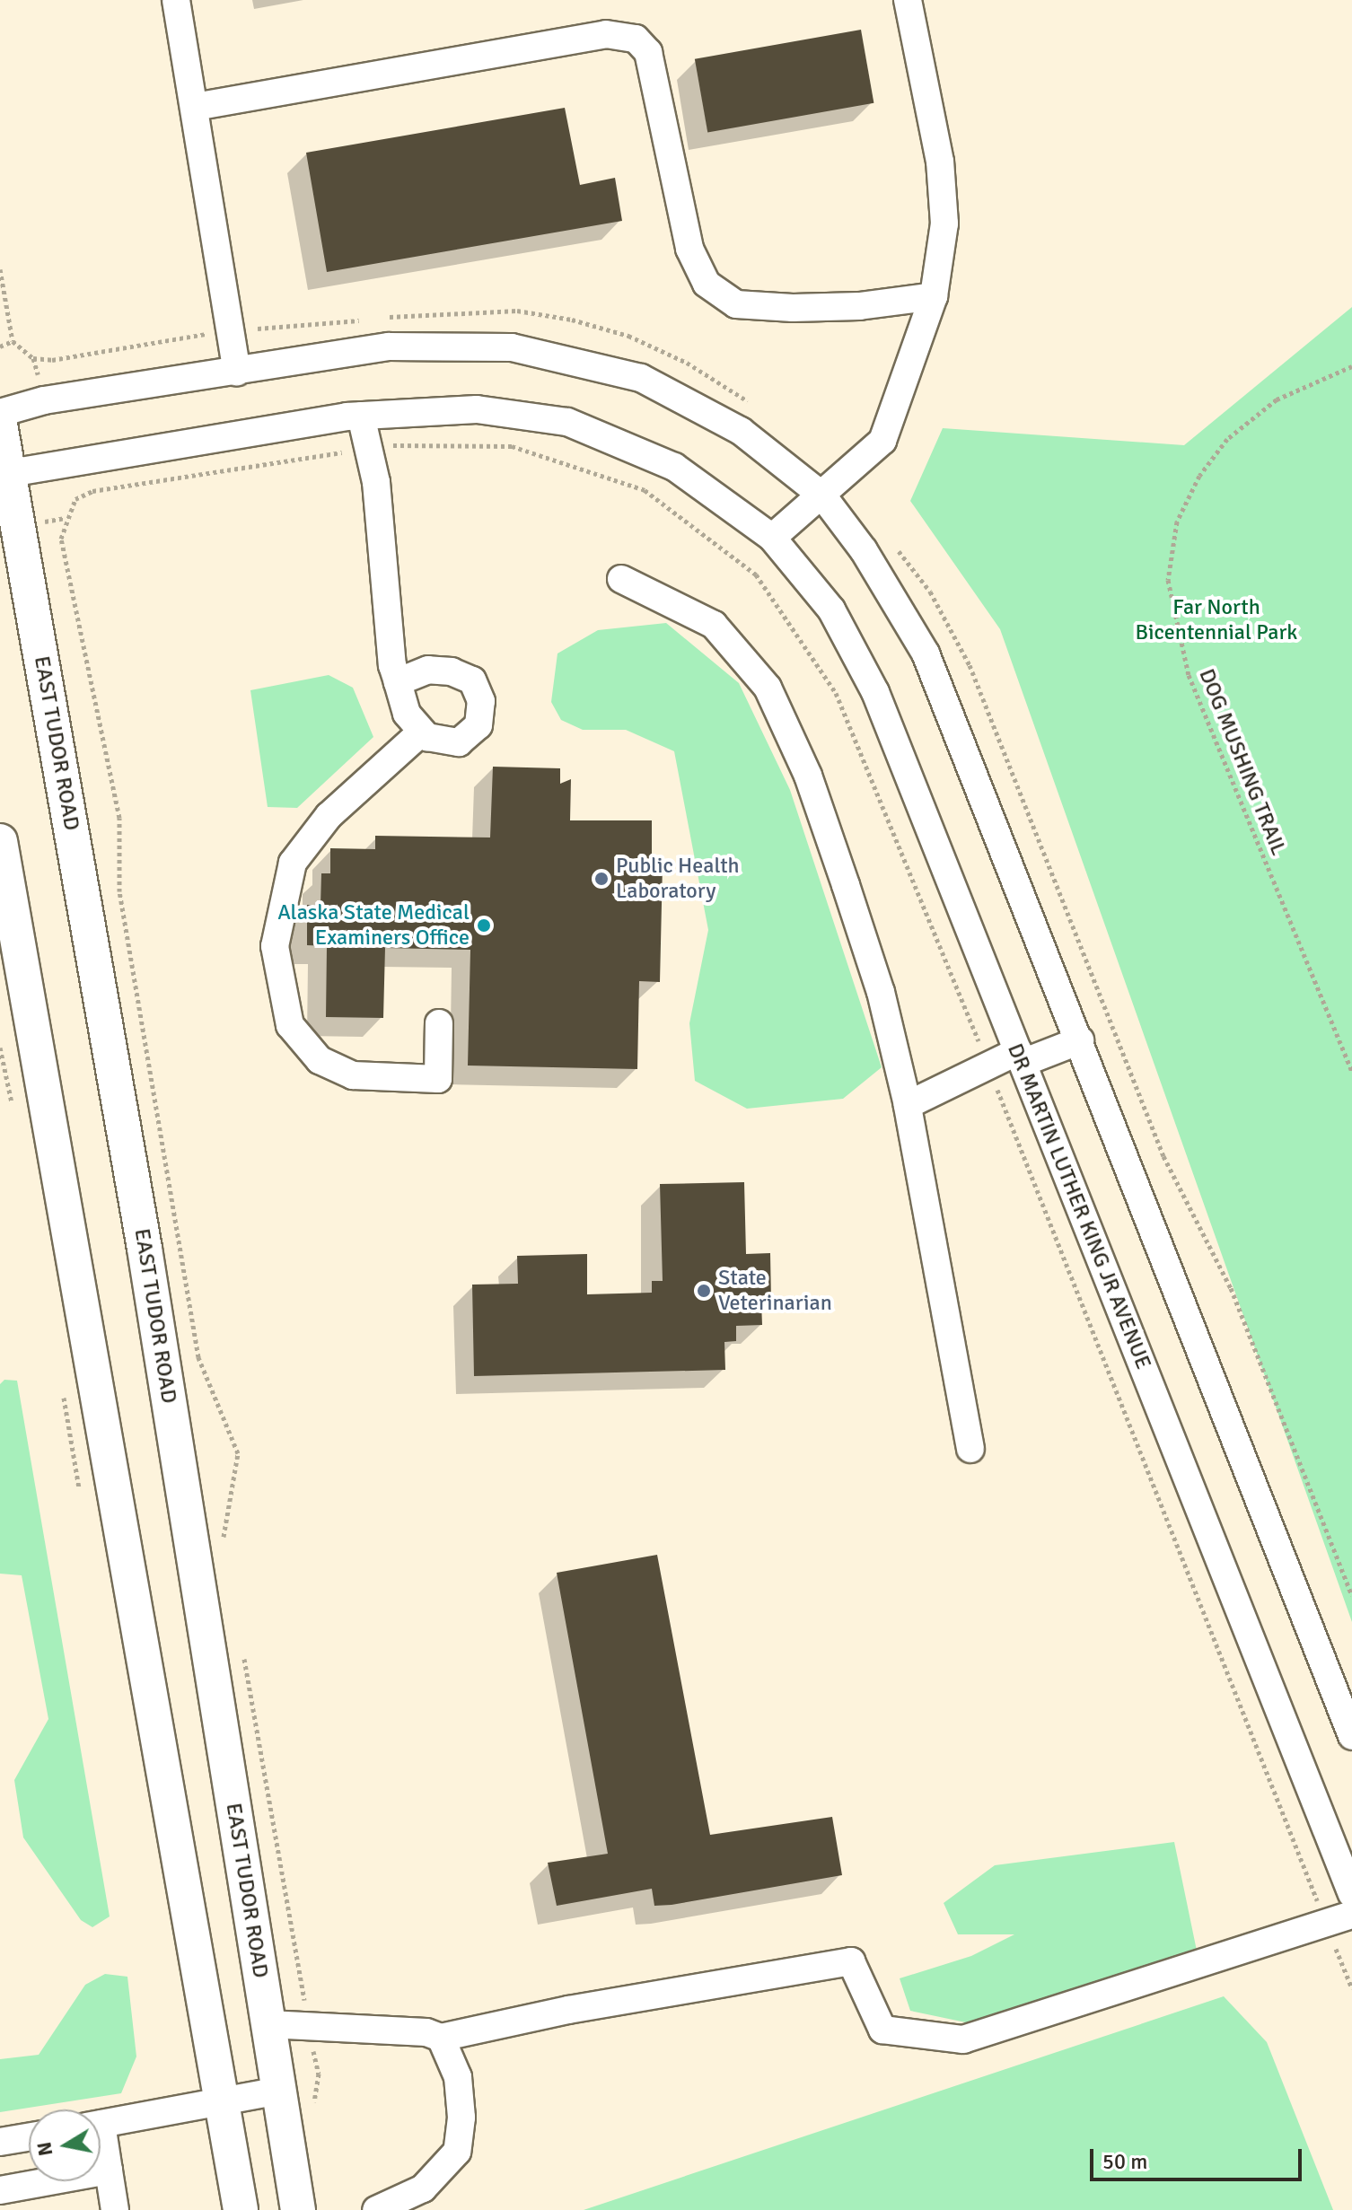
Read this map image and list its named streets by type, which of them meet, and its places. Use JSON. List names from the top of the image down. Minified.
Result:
{"streets":{"main road":["EAST TUDOR ROAD"],"street":["DR MARTIN LUTHER KING JR AVENUE"],"path":["DOG MUSHING TRAIL"]},"crossings":[["EAST TUDOR ROAD","DR MARTIN LUTHER KING JR AVENUE"]],"parks":["Far North Bicentennial Park"],"places":["Public Health Laboratory","Alaska State Medical Examiners Office","State Veterinarian"],"scale_bar":"50 m","north":"left"}
